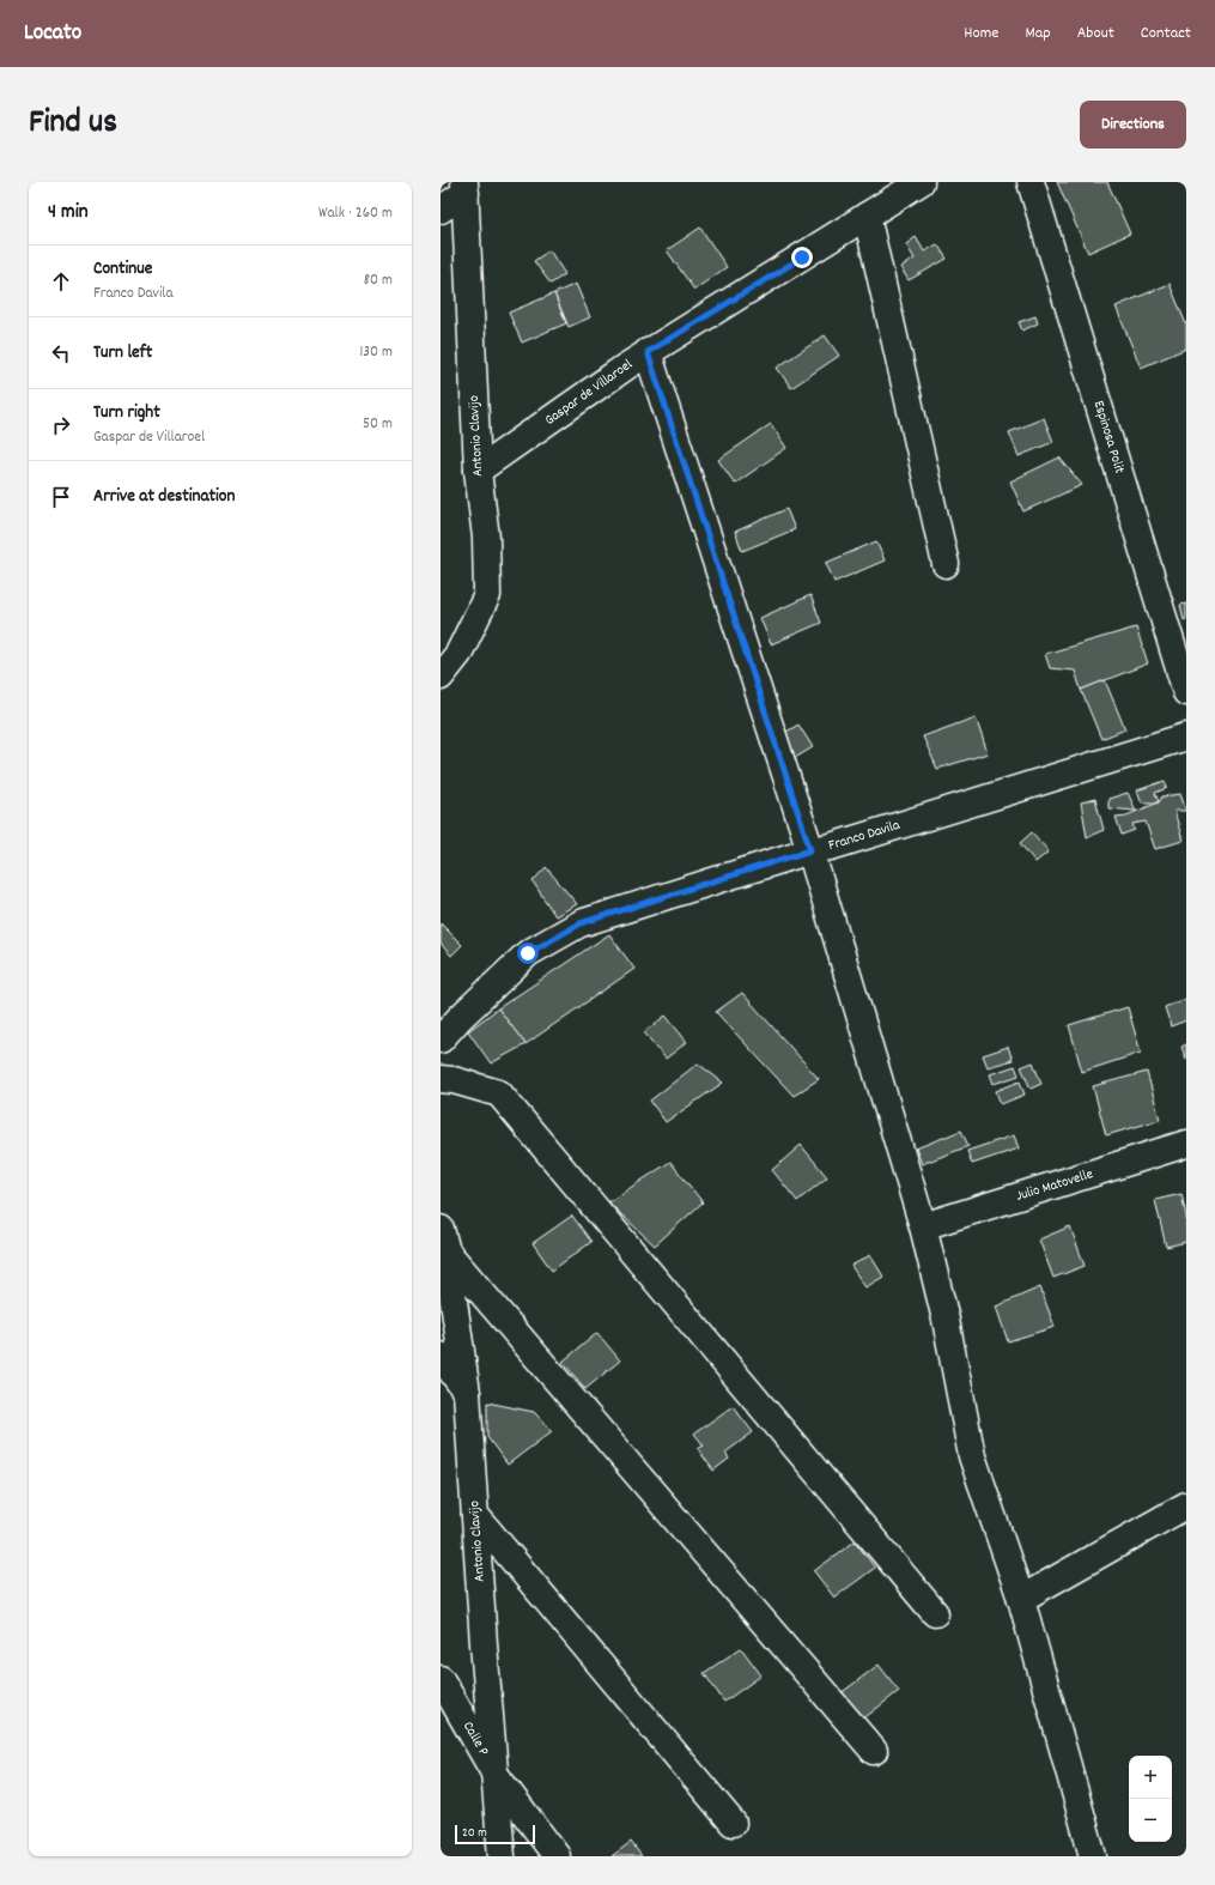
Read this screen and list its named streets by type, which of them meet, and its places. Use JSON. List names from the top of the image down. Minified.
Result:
{"streets":{"street":["Gaspar de Villaroel","Antonio Clavijo","Espinosa Polit","Franco Davila","Julio Matovelle","Calle P"]},"crossings":[["Gaspar de Villaroel","Antonio Clavijo"],["Antonio Clavijo","Calle P"]],"scale_bar":"20 m","page":{"header":"Locato","nav":["Home","Map","About","Contact"],"title":"Find us","buttons":"Directions","heading":["4 min","Walk · 260 m"],"list":[["Continue","Franco Davila","80 m"],["Turn left","130 m"],["Turn right","Gaspar de Villaroel","50 m"],"Arrive at destination"],"map_buttons":["+","−"],"scale":"20 m"}}
